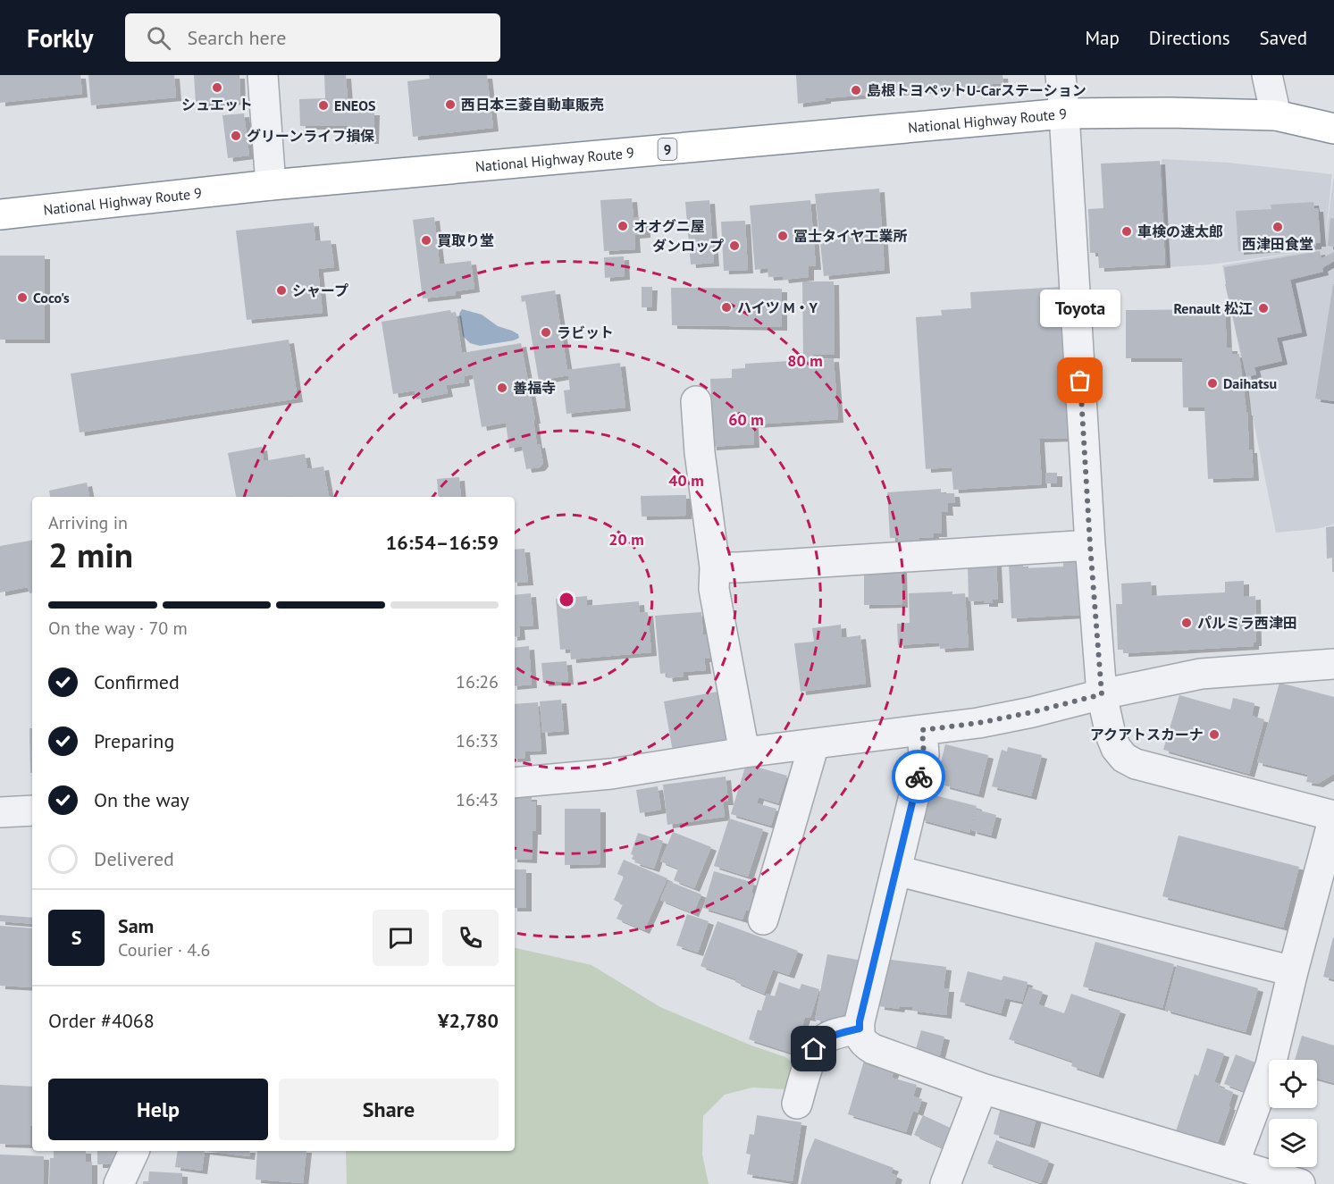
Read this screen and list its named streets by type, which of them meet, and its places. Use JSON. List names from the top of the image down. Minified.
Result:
{"streets":{"highway":["National Highway Route 9","9"]},"places":["シュエット","島根トヨペットU-Carステーション","西日本三菱自動車販売","ENEOS","グリーンライフ損保","オオグニ屋","西津田食堂","車検の速太郎","冨士タイヤ工業所","買取り堂","ダンロップ","シャープ","Coco's","ハイツ M・Y","Renault 松江","ラビット","Toyota","Daihatsu","善福寺","パルミラ西津田","アクアトスカーナ"],"page":{"header":"Forkly","search":"Search here","nav":["Map","Directions","Saved"],"bubble":"Toyota","heading":["2 min","Arriving in","16:54–16:59"],"panel":["Sam","Courier · 4.6","Order #4068","¥2,780"],"bar":"On the way · 70 m","list":[["Confirmed","16:26"],["Preparing","16:33"],["On the way","16:43"],"Delivered"],"round":"S","buttons":["Help","Share"]},"rings":["80 m","60 m","40 m","20 m"]}
